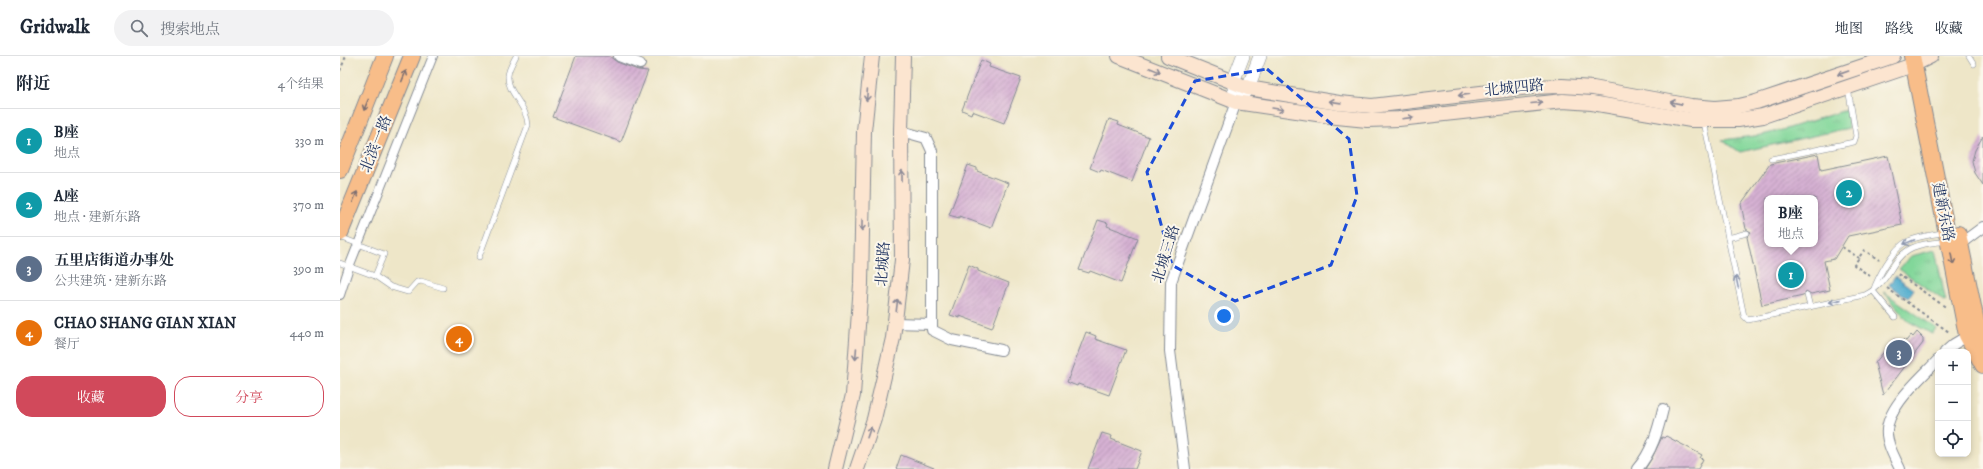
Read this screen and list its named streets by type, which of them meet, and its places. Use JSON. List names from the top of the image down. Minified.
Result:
{"streets":{"main road":["北城四路","北滨一路","建新东路","北城路"],"street":["北城三路"]},"crossings":[["北城四路","建新东路"],["北城四路","北城三路"]],"page":{"header":"Gridwalk","search":"搜索地点","nav":["地图","路线","收藏"],"heading":["附近","4个结果"],"list":[{"mark":"1","name":"B座","note":"地点","value":"330 m"},{"mark":"2","name":"A座","note":"地点 · 建新东路","value":"370 m"},{"mark":"3","name":"五里店街道办事处","note":"公共建筑 · 建新东路","value":"390 m"},{"mark":"4","name":"CHAO SHANG GIAN XIAN","note":"餐厅","value":"440 m"}],"pins":["2","1","4","3"],"popup":["B座","地点"],"map_buttons":["+","−"],"buttons":["收藏","分享"]}}
